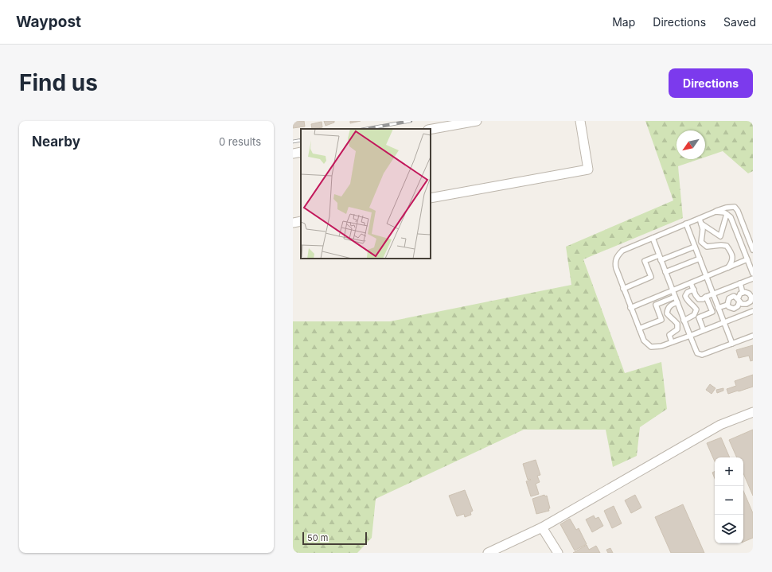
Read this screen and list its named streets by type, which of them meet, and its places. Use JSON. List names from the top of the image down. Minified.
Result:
{"scale_bar":"50 m","north":"bottom left","page":{"header":"Waypost","nav":["Map","Directions","Saved"],"buttons":"Directions","title":"Find us","heading":["Nearby","0 results"],"map_buttons":["+","−"],"scale":"50 m"}}
